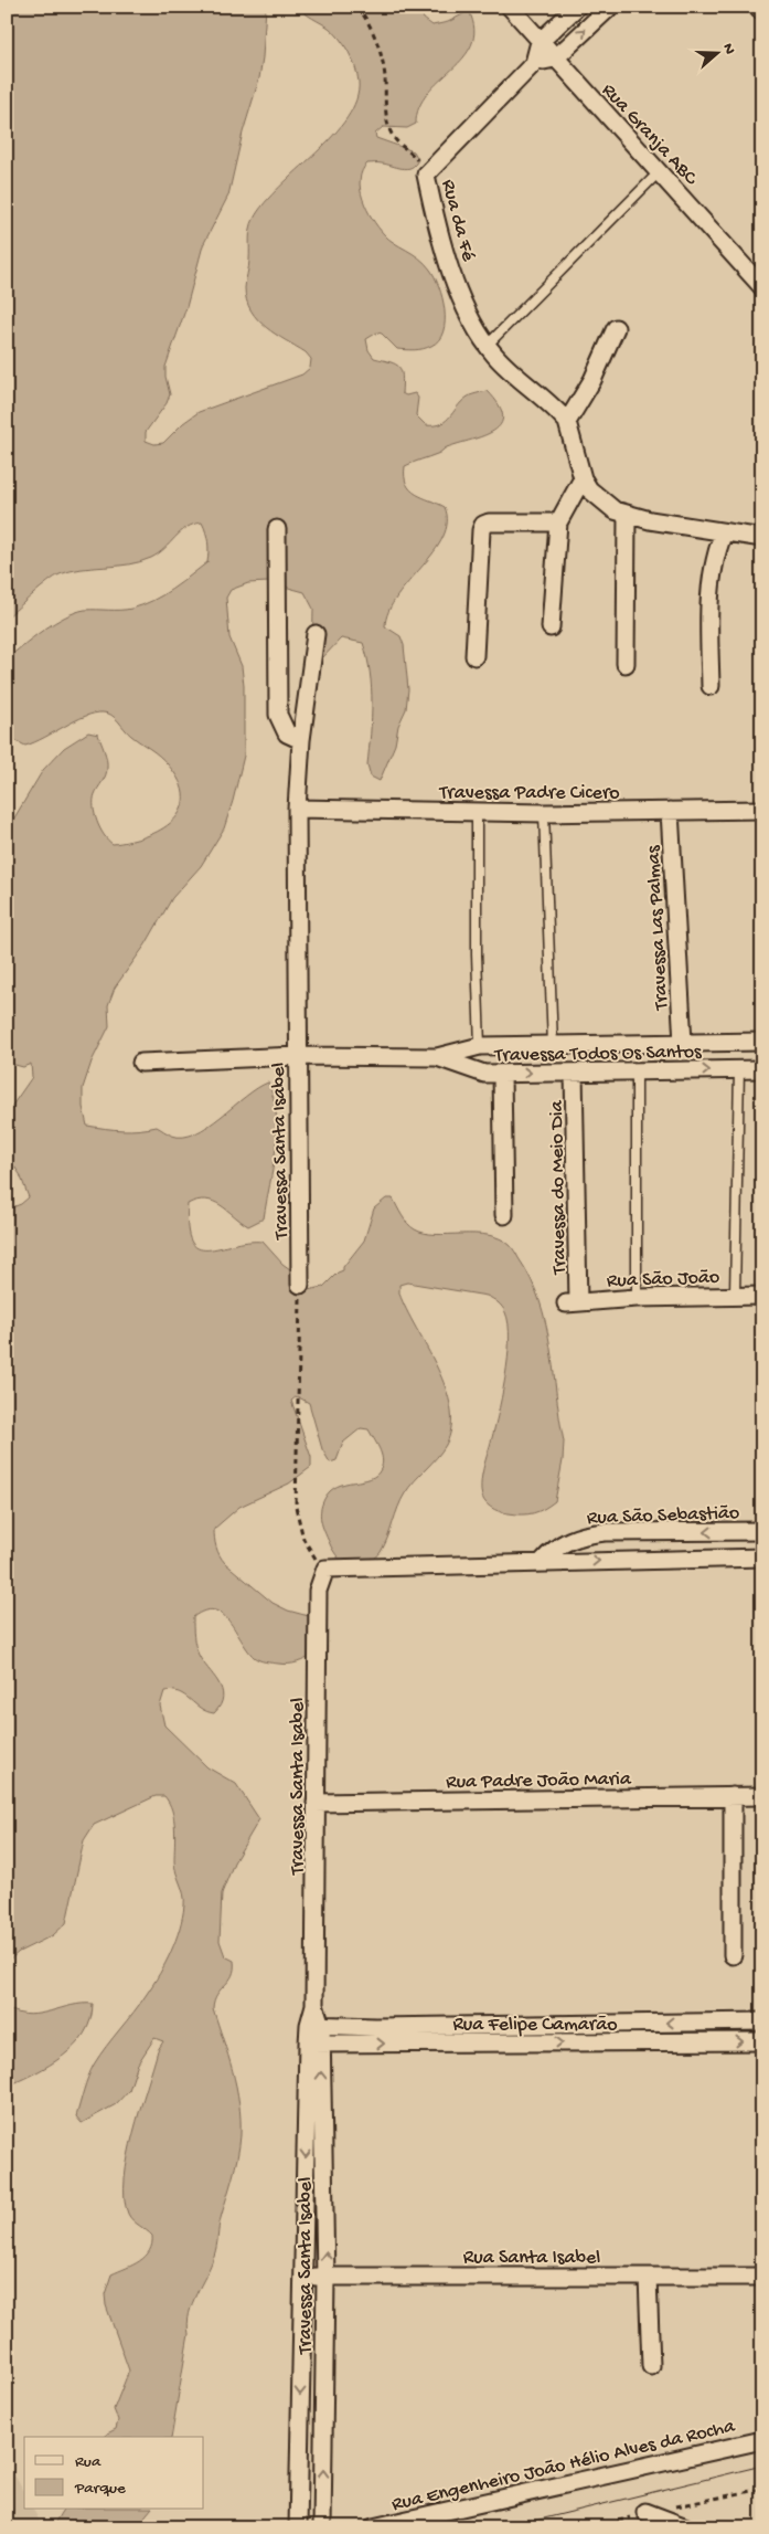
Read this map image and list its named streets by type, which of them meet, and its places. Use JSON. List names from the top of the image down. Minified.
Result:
{"streets":{"street":["Rua Granja ABC","Rua da Fé","Travessa Padre Cicero","Travessa Las Palmas","Travessa Todos Os Santos","Travessa Santa Isabel","Travessa do Meio Dia","Rua São João","Rua São Sebastião","Rua Padre João Maria","Rua Felipe Camarão","Rua Santa Isabel","Rua Engenheiro João Hélio Alves da Rocha"]},"crossings":[["Travessa Padre Cicero","Travessa Las Palmas"],["Travessa Padre Cicero","Travessa Santa Isabel"],["Travessa Las Palmas","Travessa Todos Os Santos"],["Travessa Todos Os Santos","Travessa Santa Isabel"],["Travessa Todos Os Santos","Travessa do Meio Dia"],["Travessa Santa Isabel","Rua Padre João Maria"],["Travessa Santa Isabel","Rua Felipe Camarão"],["Travessa Santa Isabel","Rua Santa Isabel"],["Travessa do Meio Dia","Rua São João"]],"legend":["Rua","Parque"],"north":"right"}
